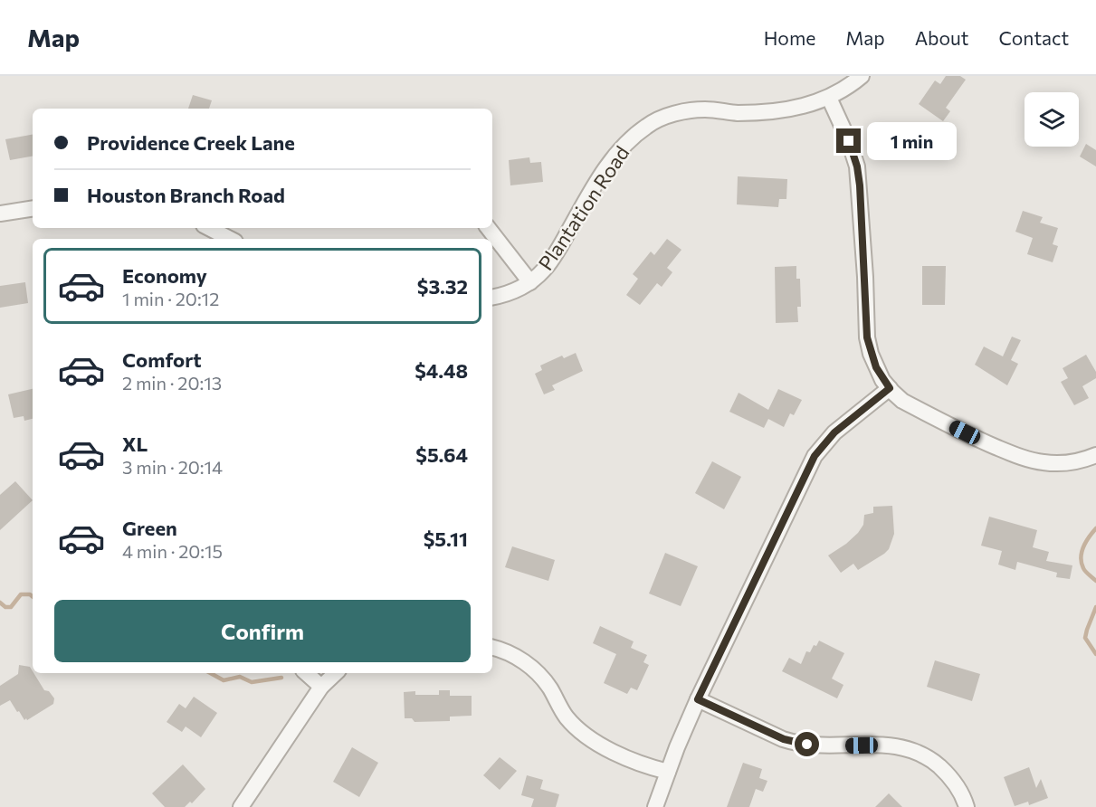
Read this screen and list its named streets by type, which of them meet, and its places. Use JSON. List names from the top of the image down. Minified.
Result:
{"streets":{"street":["Plantation Road"]},"page":{"header":"Map","nav":["Home","Map","About","Contact"],"banner":["Providence Creek Lane","Houston Branch Road"],"bubble":"1 min","list":[{"name":"Economy","note":"1 min · 20:12","value":"$3.32"},{"name":"Comfort","note":"2 min · 20:13","value":"$4.48"},{"name":"XL","note":"3 min · 20:14","value":"$5.64"},{"name":"Green","note":"4 min · 20:15","value":"$5.11"}],"buttons":"Confirm"}}
